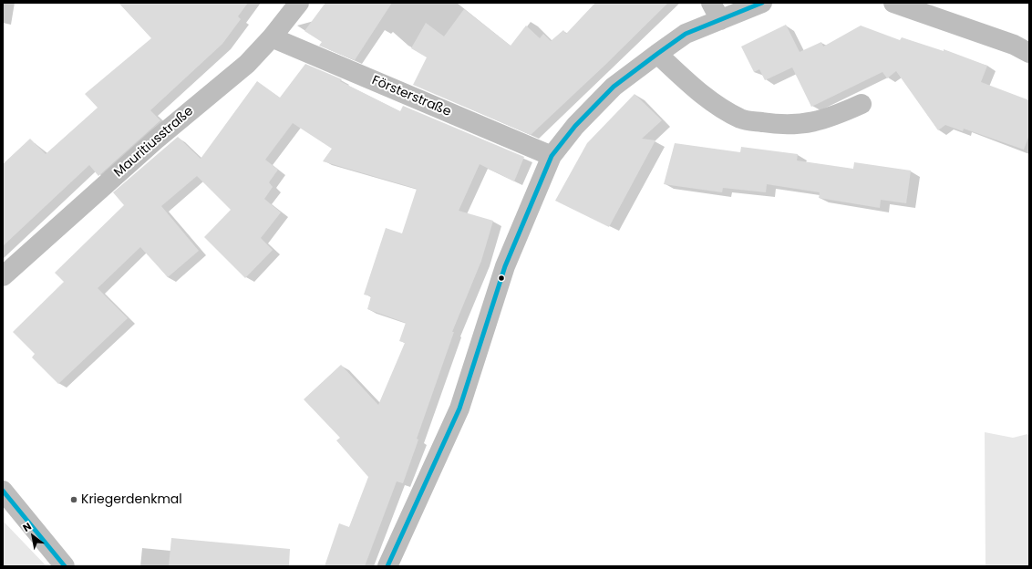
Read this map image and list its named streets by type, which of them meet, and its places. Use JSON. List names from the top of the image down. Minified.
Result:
{"streets":{"street":["Försterstraße","Mauritiusstraße"]},"crossings":[["Försterstraße","Mauritiusstraße"]],"places":["Kriegerdenkmal"],"north":"top left"}
